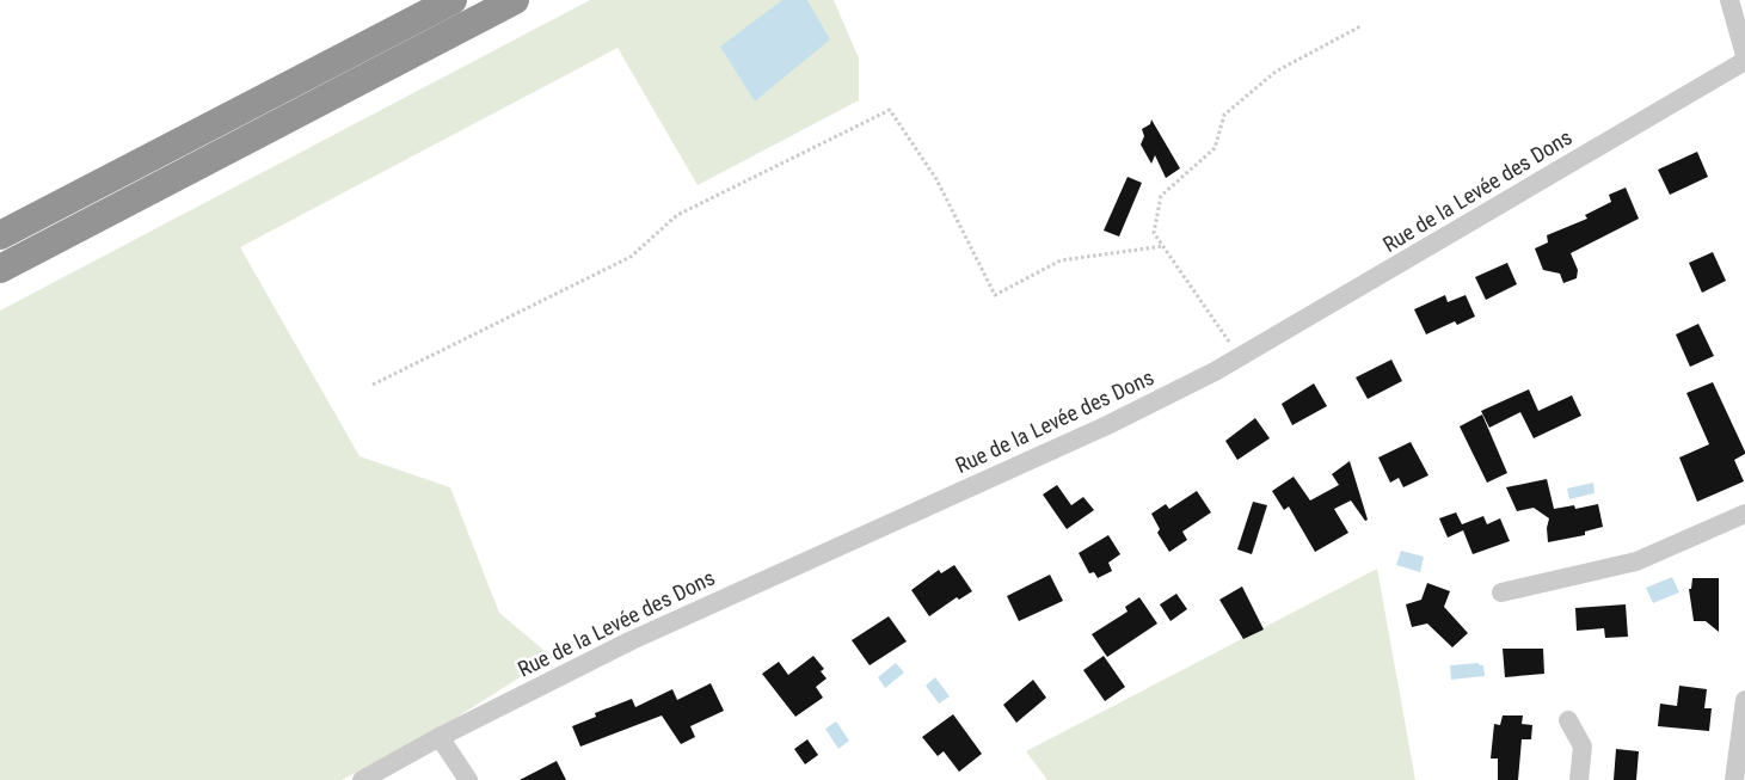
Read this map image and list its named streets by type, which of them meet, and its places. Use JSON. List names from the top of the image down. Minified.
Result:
{"streets":{"street":["Rue de la Levée des Dons"]}}
